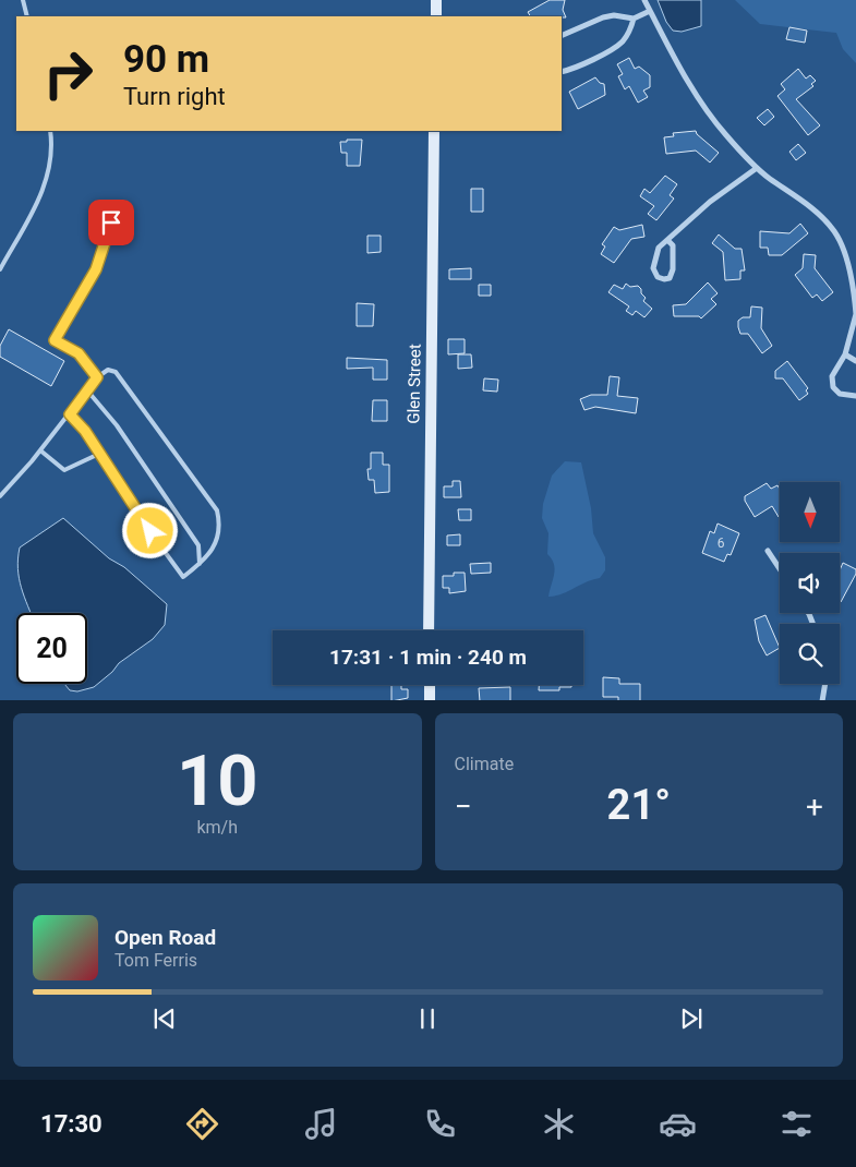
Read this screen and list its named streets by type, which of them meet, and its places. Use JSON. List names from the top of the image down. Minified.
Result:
{"streets":{"street":["Glen Street"]},"house_numbers":["6"],"north":"bottom","page":{"turn":["90 m","Turn right"],"limit":"20","trip":"17:31 · 1 min · 240 m","tile":[["10","km/h"],"Climate"],"heat":["−","21°","+"],"song":["Open Road","Tom Ferris"],"tabs":"17:30"}}
